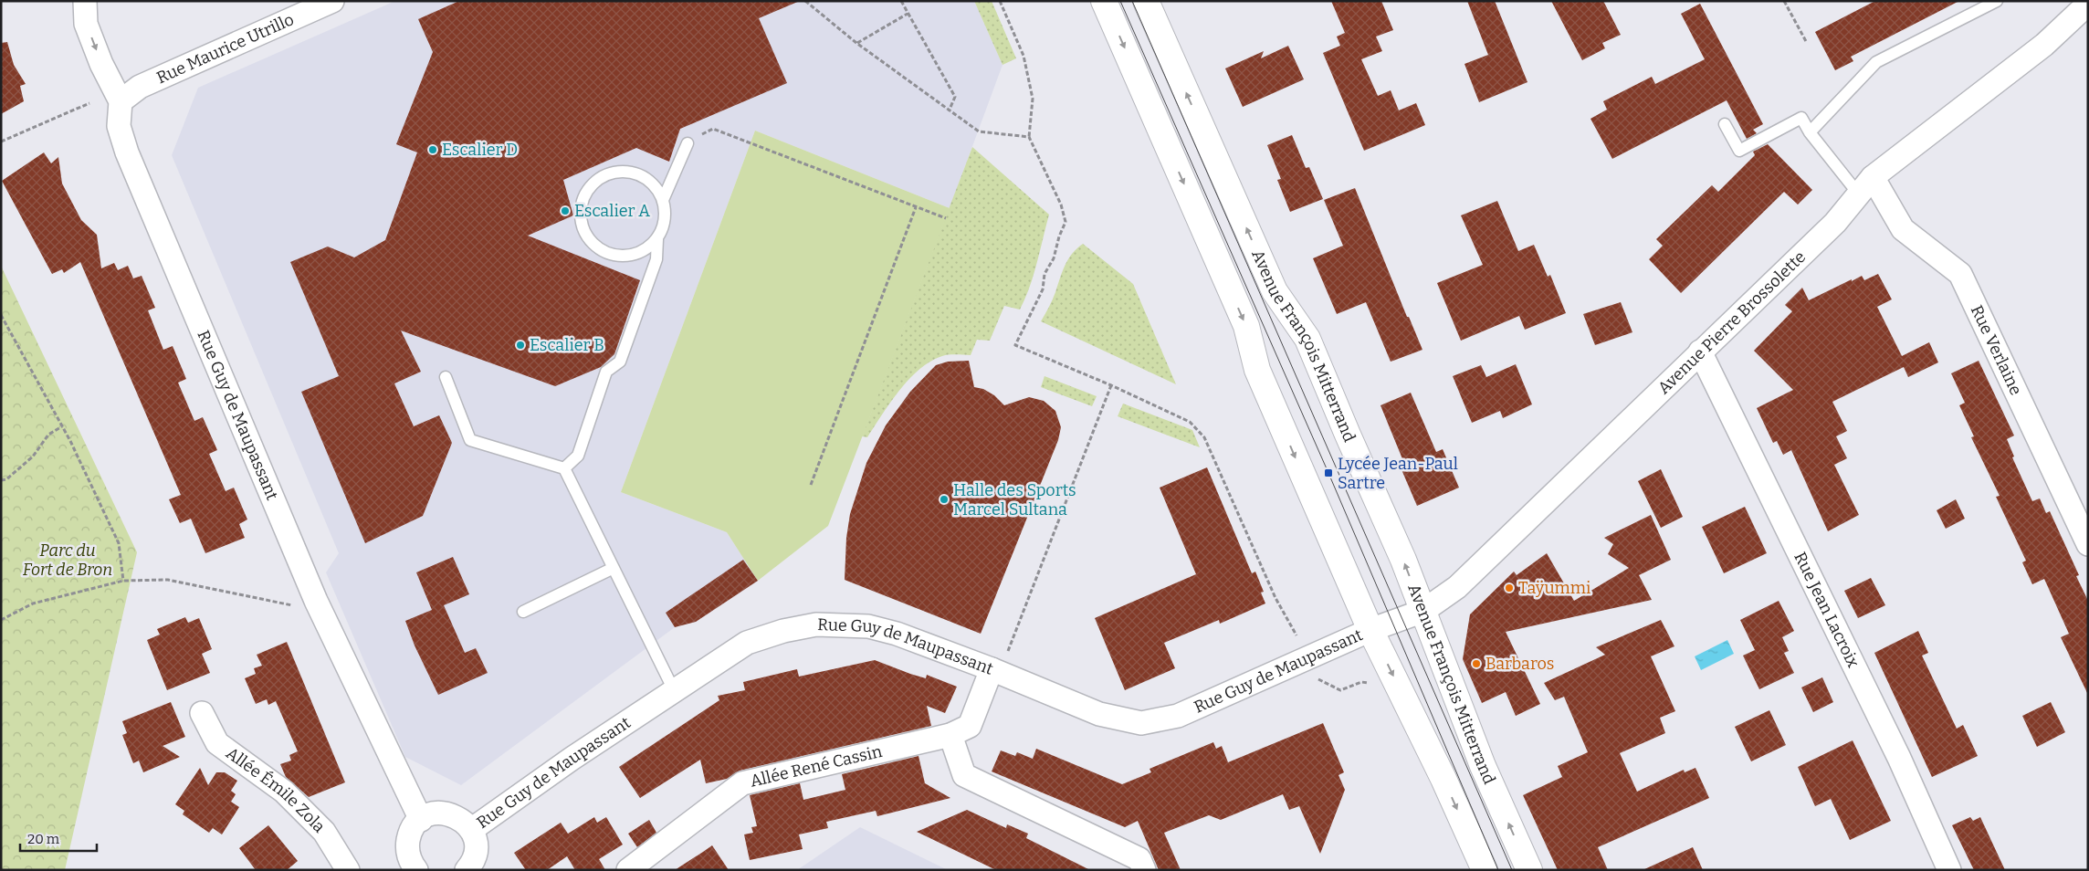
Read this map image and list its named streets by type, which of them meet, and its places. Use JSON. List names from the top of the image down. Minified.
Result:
{"streets":{"street":["Rue Maurice Utrillo","Avenue Pierre Brossolette","Avenue François Mitterrand","Rue Verlaine","Rue Guy de Maupassant","Rue Jean Lacroix","Allée René Cassin","Allée Émile Zola"]},"crossings":[["Rue Maurice Utrillo","Rue Guy de Maupassant"],["Avenue Pierre Brossolette","Avenue François Mitterrand"],["Avenue Pierre Brossolette","Rue Verlaine"],["Avenue Pierre Brossolette","Rue Guy de Maupassant"],["Avenue Pierre Brossolette","Rue Jean Lacroix"],["Rue Guy de Maupassant","Allée René Cassin"]],"parks":["Parc du Fort de Bron"],"places":{"other":["Escalier D","Escalier A","Escalier B","Halle des Sports Marcel Sultana","Taÿummi","Barbaros"],"transit":["Lycée Jean-Paul Sartre"]},"scale_bar":"20 m"}
